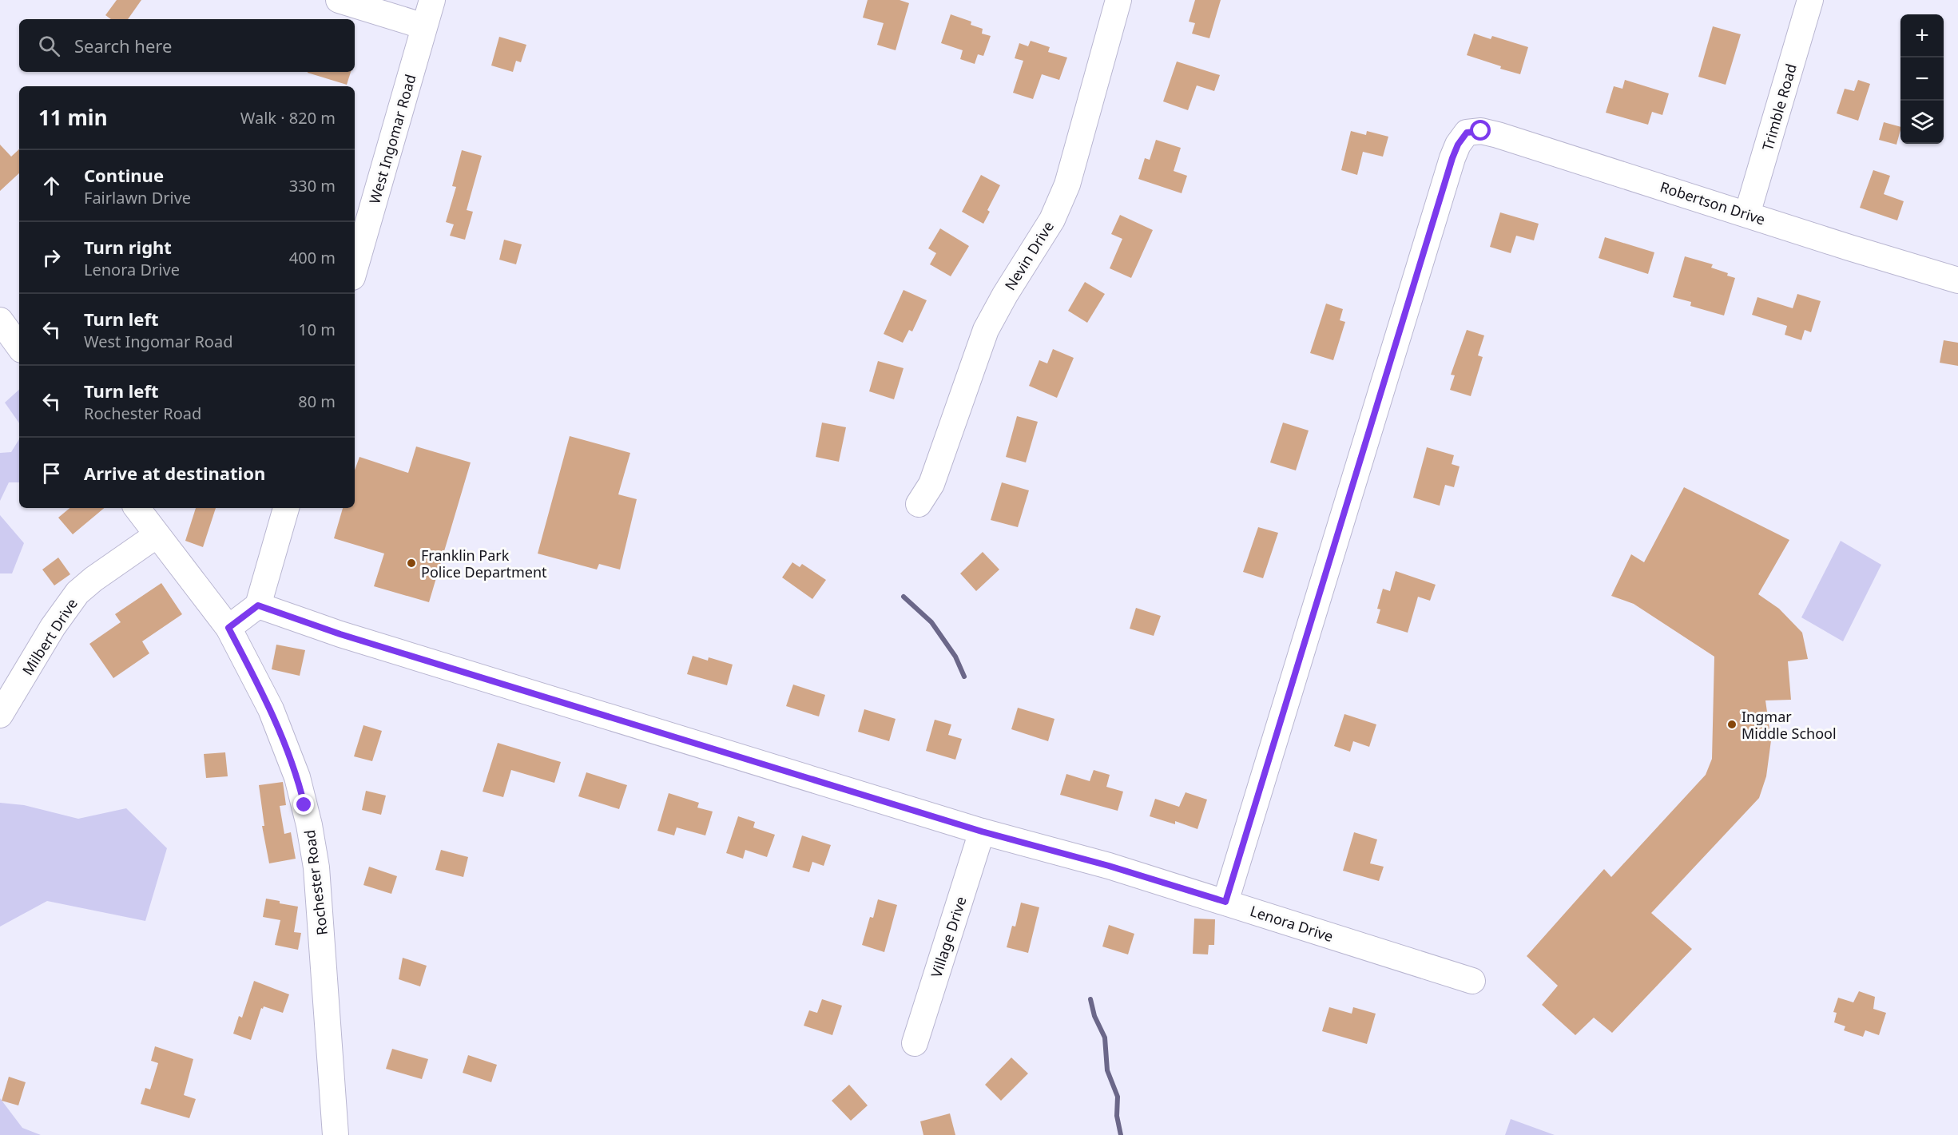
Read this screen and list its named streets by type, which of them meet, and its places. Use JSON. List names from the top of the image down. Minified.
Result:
{"streets":{"street":["Trimble Road","West Ingomar Road","Robertson Drive","Nevin Drive","Milbert Drive","Rochester Road","Lenora Drive","Village Drive"]},"crossings":[["Trimble Road","Robertson Drive"],["Robertson Drive","Lenora Drive"],["Milbert Drive","Rochester Road"],["Lenora Drive","Village Drive"]],"places":["Franklin Park Police Department","Ingmar Middle School"],"page":{"map_buttons":["+","−"],"search":"Search here","heading":["11 min","Walk · 820 m"],"list":[["Continue","Fairlawn Drive","330 m"],["Turn right","Lenora Drive","400 m"],["Turn left","West Ingomar Road","10 m"],["Turn left","Rochester Road","80 m"],"Arrive at destination"]}}
